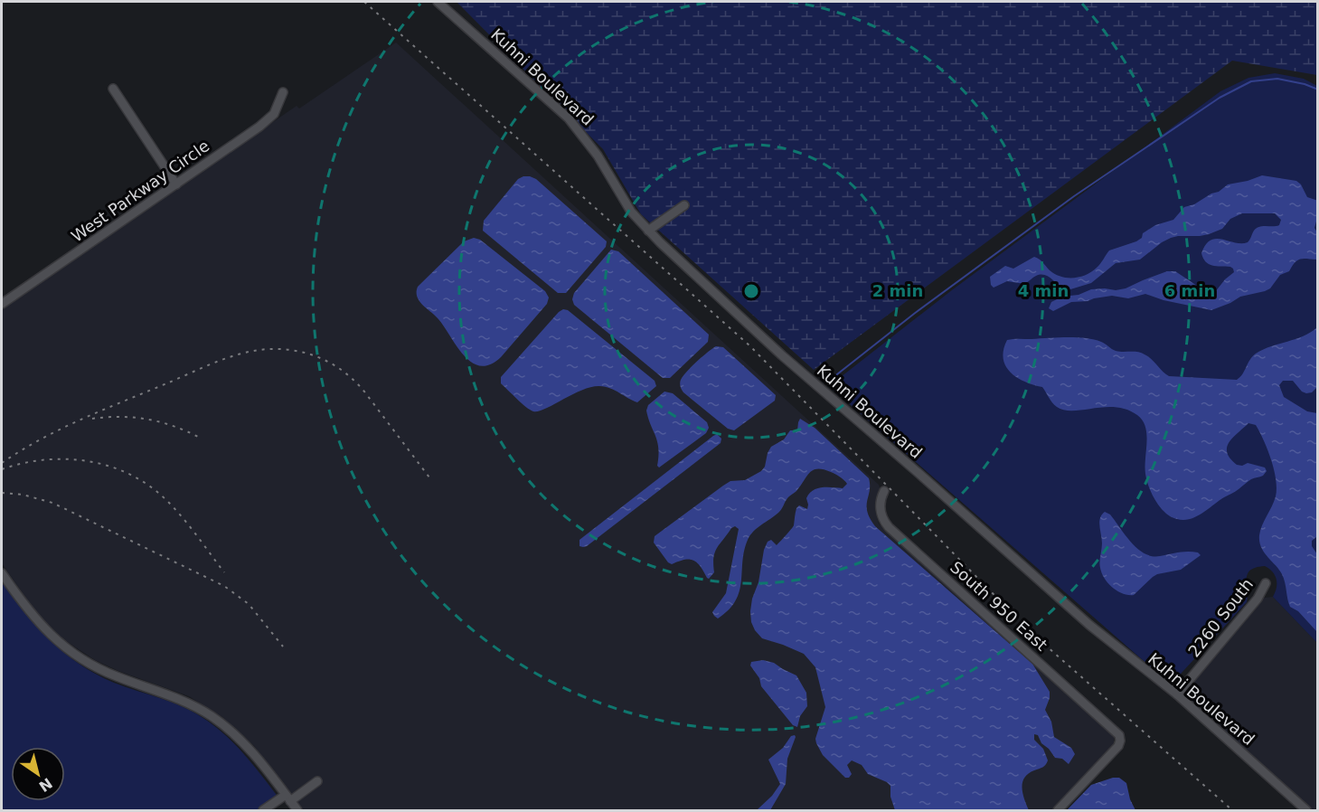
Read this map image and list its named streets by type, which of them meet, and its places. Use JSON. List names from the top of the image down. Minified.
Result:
{"streets":{"street":["Kuhni Boulevard","West Parkway Circle","South 950 East","2260 South"]},"crossings":[["Kuhni Boulevard","2260 South"]],"north":"bottom right","rings":["2 min","4 min","6 min"]}
